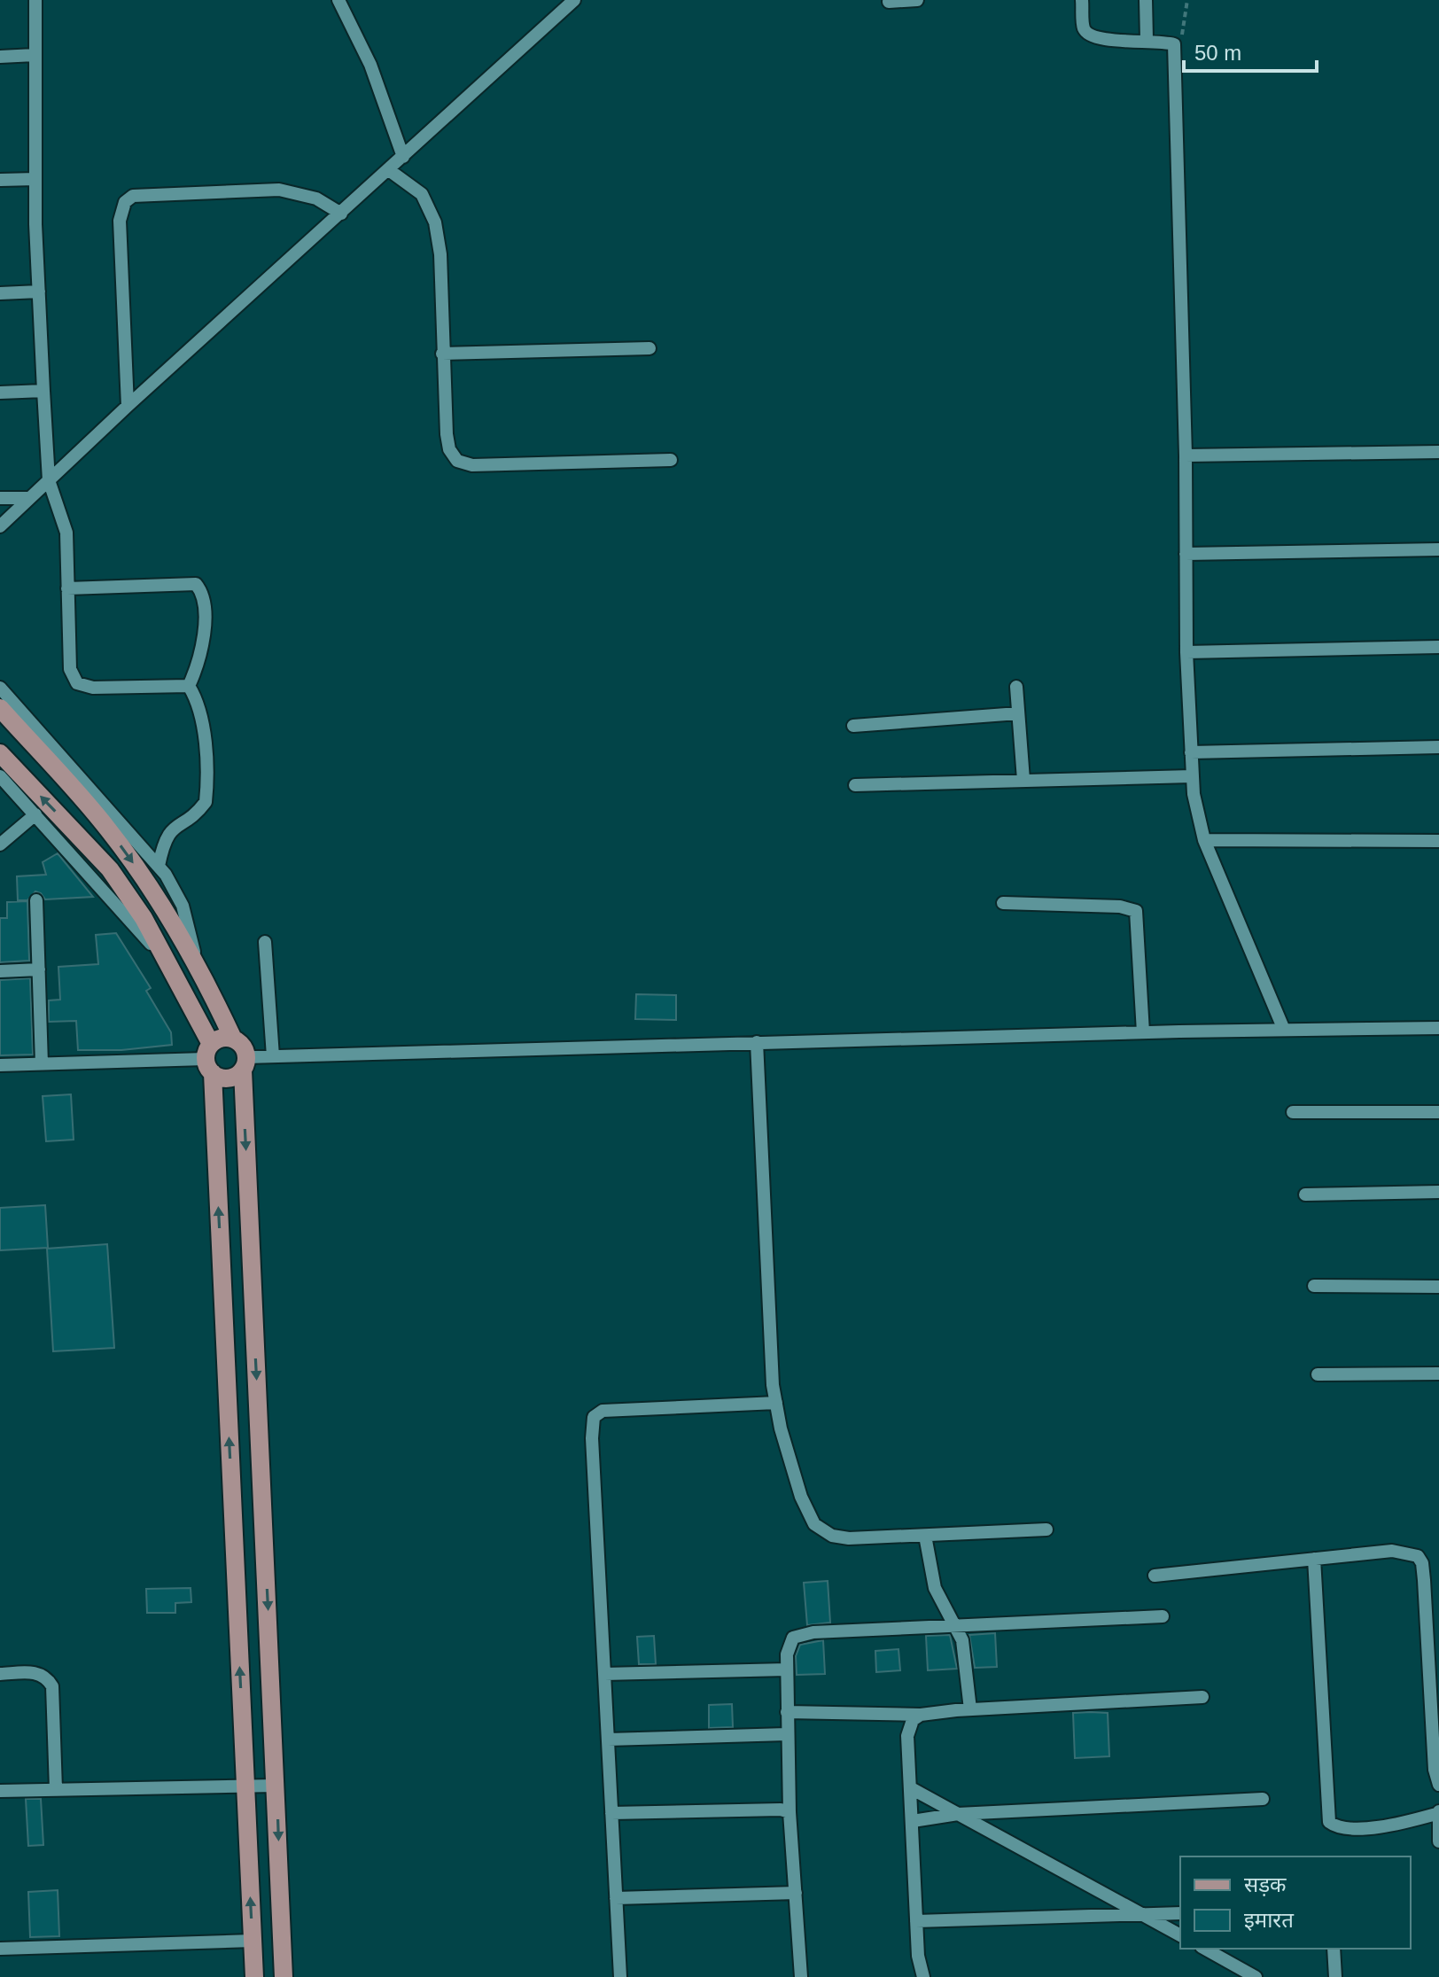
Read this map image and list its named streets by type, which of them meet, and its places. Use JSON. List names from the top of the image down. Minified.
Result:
{"legend":["सड़क","इमारत"],"scale_bar":"50 m"}
